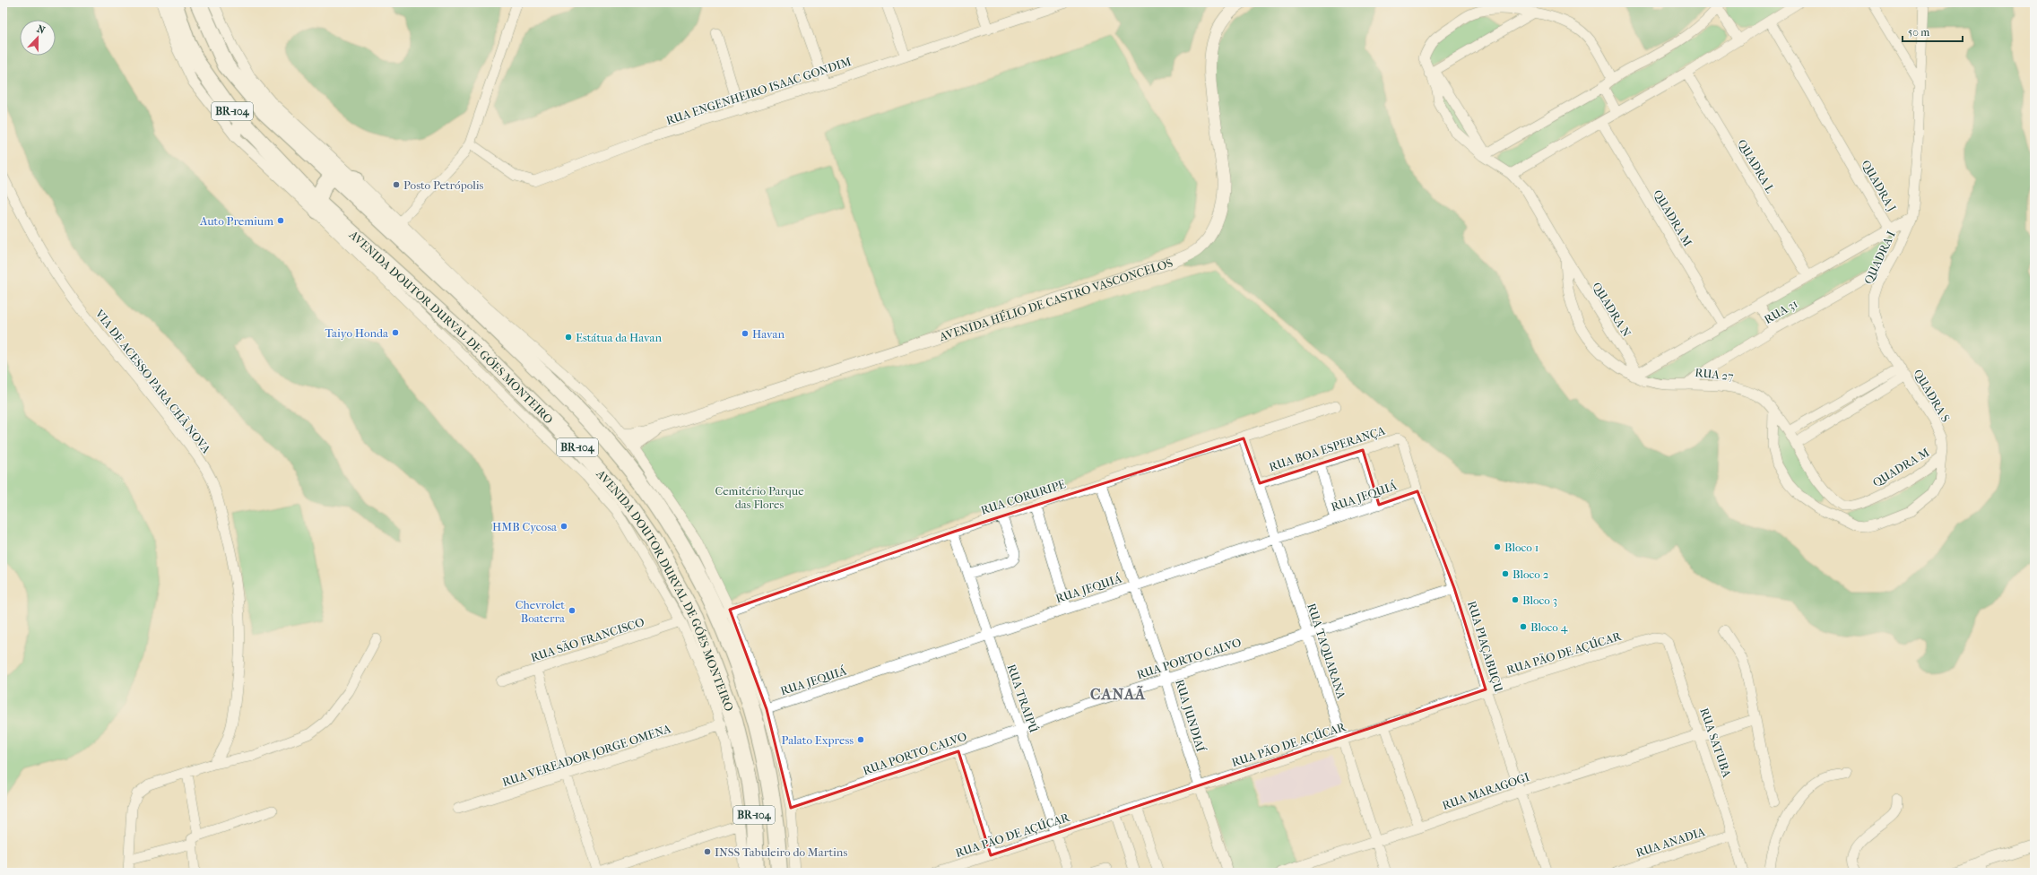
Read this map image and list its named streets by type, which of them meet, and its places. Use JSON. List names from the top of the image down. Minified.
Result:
{"streets":{"highway":["BR-104","AVENIDA DOUTOR DURVAL DE GÓES MONTEIRO"],"street":["RUA ENGENHEIRO ISAAC GONDIM","QUADRA L","QUADRA J","QUADRA M","QUADRA I","AVENIDA HÉLIO DE CASTRO VASCONCELOS","QUADRA N","RUA 31","RUA 27","VIA DE ACESSO PARA CHÃ NOVA","QUADRA S","RUA BOA ESPERANÇA","RUA JEQUIÁ","RUA CORURIPE","RUA SÃO FRANCISCO","RUA PIAÇABUÇU","RUA TAQUARANA","RUA PÃO DE AÇÚCAR","RUA PORTO CALVO","RUA TRAIPÚ","RUA JUNDIAÍ","RUA SATUBA","RUA VEREADOR JORGE OMENA","RUA MARAGOGI","RUA ANADIA"]},"crossings":[["QUADRA J","QUADRA I"],["QUADRA M","RUA 27"],["QUADRA M","QUADRA S"],["QUADRA I","RUA 31"],["QUADRA I","QUADRA S"],["QUADRA N","RUA 27"],["RUA 31","RUA 27"],["AVENIDA DOUTOR DURVAL DE GÓES MONTEIRO","RUA CORURIPE"],["RUA BOA ESPERANÇA","RUA PIAÇABUÇU"],["RUA BOA ESPERANÇA","RUA TAQUARANA"],["RUA JEQUIÁ","RUA PIAÇABUÇU"],["RUA JEQUIÁ","RUA TAQUARANA"],["RUA JEQUIÁ","RUA TRAIPÚ"],["RUA JEQUIÁ","RUA JUNDIAÍ"],["RUA CORURIPE","RUA TAQUARANA"],["RUA CORURIPE","RUA TRAIPÚ"],["RUA CORURIPE","RUA JUNDIAÍ"],["RUA PIAÇABUÇU","RUA PÃO DE AÇÚCAR"],["RUA PIAÇABUÇU","RUA PORTO CALVO"],["RUA PIAÇABUÇU","RUA MARAGOGI"],["RUA TAQUARANA","RUA PÃO DE AÇÚCAR"],["RUA TAQUARANA","RUA PORTO CALVO"],["RUA TAQUARANA","RUA MARAGOGI"],["RUA PÃO DE AÇÚCAR","RUA TRAIPÚ"],["RUA PÃO DE AÇÚCAR","RUA JUNDIAÍ"],["RUA PÃO DE AÇÚCAR","RUA SATUBA"],["RUA PORTO CALVO","RUA TRAIPÚ"],["RUA PORTO CALVO","RUA JUNDIAÍ"],["RUA SATUBA","RUA MARAGOGI"],["RUA SATUBA","RUA ANADIA"]],"districts":["CANAÃ"],"parks":["Cemitério Parque das Flores"],"places":["Posto Petrópolis","Auto Premium","Taiyo Honda","Havan","Estátua da Havan","HMB Cycosa","Bloco 1","Bloco 2","Bloco 3","Chevrolet Boaterra","Bloco 4","Palato Express","INSS Tabuleiro do Martins"],"scale_bar":"50 m","north":"top"}
